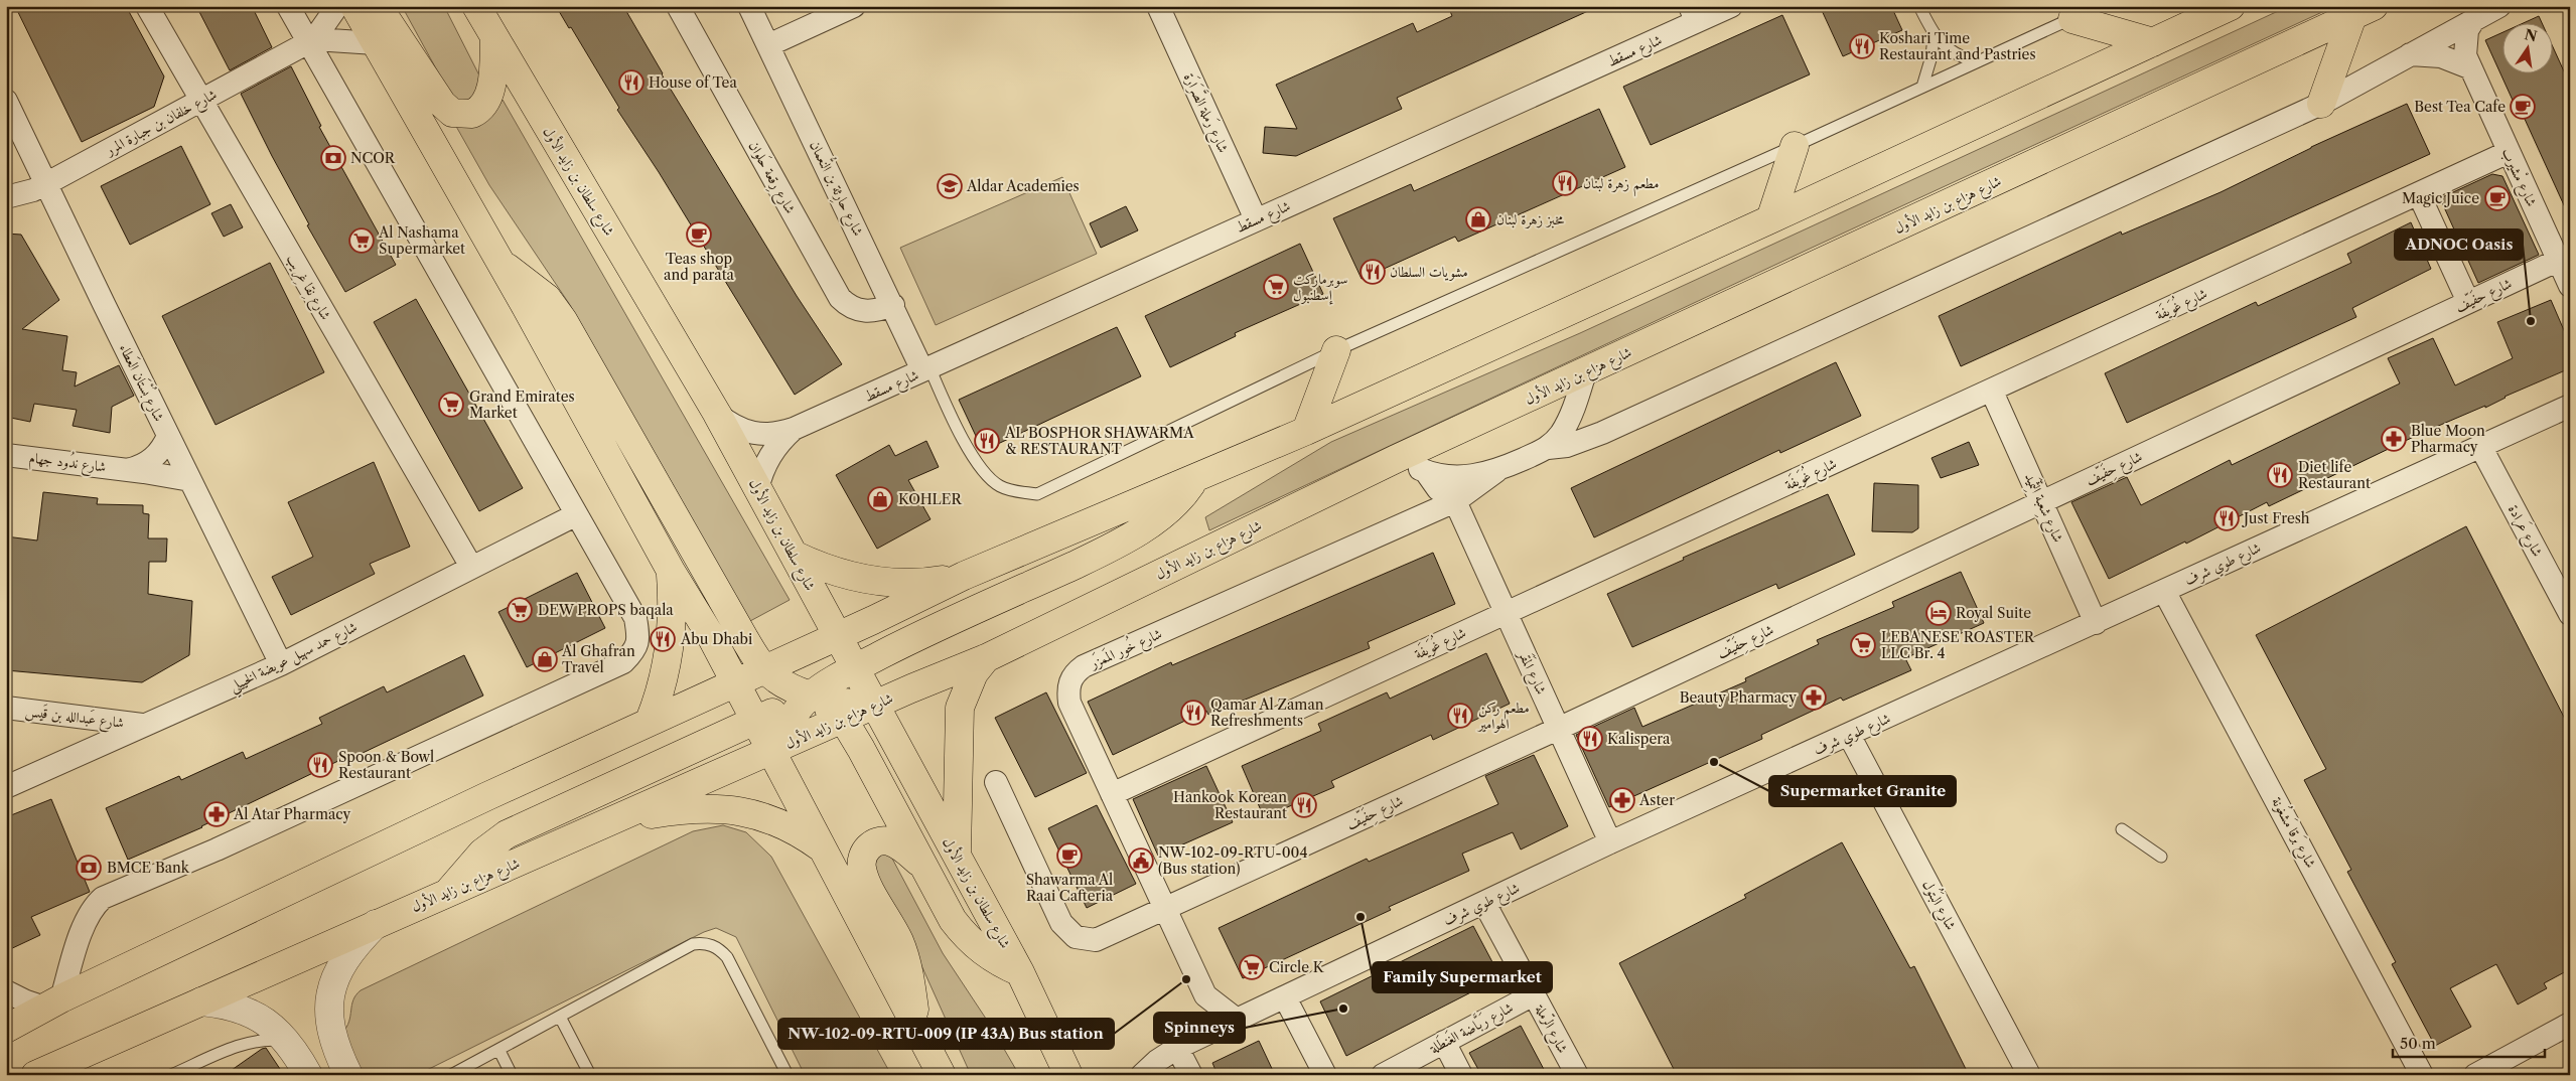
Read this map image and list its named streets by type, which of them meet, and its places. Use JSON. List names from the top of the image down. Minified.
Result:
{"streets":{"main road":["شارع سلطان بن زايد الأول","شارع هزاع بن زايد الأول"],"street":["شارع مسقط","شارع رَملة الصَّرَارَة","شارع خلفان بن جبارة المرر","شارع رِقعة حَلوان","شارع مْشيرب","شارع حارِثة بن النُّعمان","شارع نِقا غِريب","شارع حِفَيّف","شارع غُوَيفَة","شارع بُسْتَان العَطاء","شارع ندُود جهام","شارع شِعبة الثِّمَيد","شارع عَرادة","شارع طوي شرف","شارع خُور المَمزَر","شارع حمد سهيل عويضة الخييلي","شارع المَقَر","شارع عَبدالله بن قَيس","شارع بَرقا مَشغُونة","شارع البَتُول","شارع رَبَّاضة الغَنطَلة","شارع الرّملة"]},"crossings":[["شارع مسقط","شارع رَملة الصَّرَارَة"],["شارع مسقط","شارع سلطان بن زايد الأول"],["شارع مسقط","شارع حارِثة بن النُّعمان"],["شارع خلفان بن جبارة المرر","شارع نِقا غِريب"],["شارع خلفان بن جبارة المرر","شارع بُسْتَان العَطاء"],["شارع رِقعة حَلوان","شارع حارِثة بن النُّعمان"],["شارع مْشيرب","شارع حِفَيّف"],["شارع مْشيرب","شارع غُوَيفَة"],["شارع سلطان بن زايد الأول","شارع هزاع بن زايد الأول"],["شارع نِقا غِريب","شارع حمد سهيل عويضة الخييلي"],["شارع حِفَيّف","شارع شِعبة الثِّمَيد"],["شارع حِفَيّف","شارع خُور المَمزَر"],["شارع حِفَيّف","شارع المَقَر"],["شارع غُوَيفَة","شارع شِعبة الثِّمَيد"],["شارع غُوَيفَة","شارع خُور المَمزَر"],["شارع غُوَيفَة","شارع المَقَر"],["شارع بُسْتَان العَطاء","شارع ندُود جهام"],["شارع بُسْتَان العَطاء","شارع حمد سهيل عويضة الخييلي"],["شارع شِعبة الثِّمَيد","شارع طوي شرف"],["شارع عَرادة","شارع طوي شرف"],["شارع طوي شرف","شارع خُور المَمزَر"],["شارع طوي شرف","شارع المَقَر"],["شارع طوي شرف","شارع بَرقا مَشغُونة"],["شارع طوي شرف","شارع البَتُول"],["شارع طوي شرف","شارع الرّملة"],["شارع خُور المَمزَر","شارع المَقَر"],["شارع حمد سهيل عويضة الخييلي","شارع عَبدالله بن قَيس"],["شارع رَبَّاضة الغَنطَلة","شارع الرّملة"]],"places":{"restaurant":["Koshari Time Restaurant and Pastries","House of Tea","مطعم زهرة لبنان","مشويات السلطان","AL BOSPHOR SHAWARMA & RESTAURANT","Diet life Restaurant","Just Fresh","Abu Dhabi","Qamar Al Zaman Refreshments","مطعم ركن الهوامير","Kalispera","Spoon & Bowl Restaurant","Hankook Korean Restaurant"],"cafe":["Best Tea Cafe","Magic Juice","Teas shop and parata","Shawarma Al Raai Cafteria"],"bank":["NCOR","BMCE Bank"],"school or university":["Aldar Academies"],"shop":["مخبز زهرة لبنان","KOHLER","Al Ghafran Travel"],"supermarket":["Al Nashama Supermarket","سوبرماركت إسطنبول","Grand Emirates Market","DEW PROPS baqala","LEBANESE ROASTER LLC Br. 4","Circle K"],"other":["ADNOC Oasis","Supermarket Granite","Family Supermarket","NW-102-09-RTU-009 (IP 43A) Bus station","Spinneys"],"pharmacy":["Blue Moon Pharmacy","Beauty Pharmacy","Aster","Al Atar Pharmacy"],"hotel":["Royal Suite"],"public building":["NW-102-09-RTU-004 (Bus station)"]},"scale_bar":"50 m","north":"top"}
